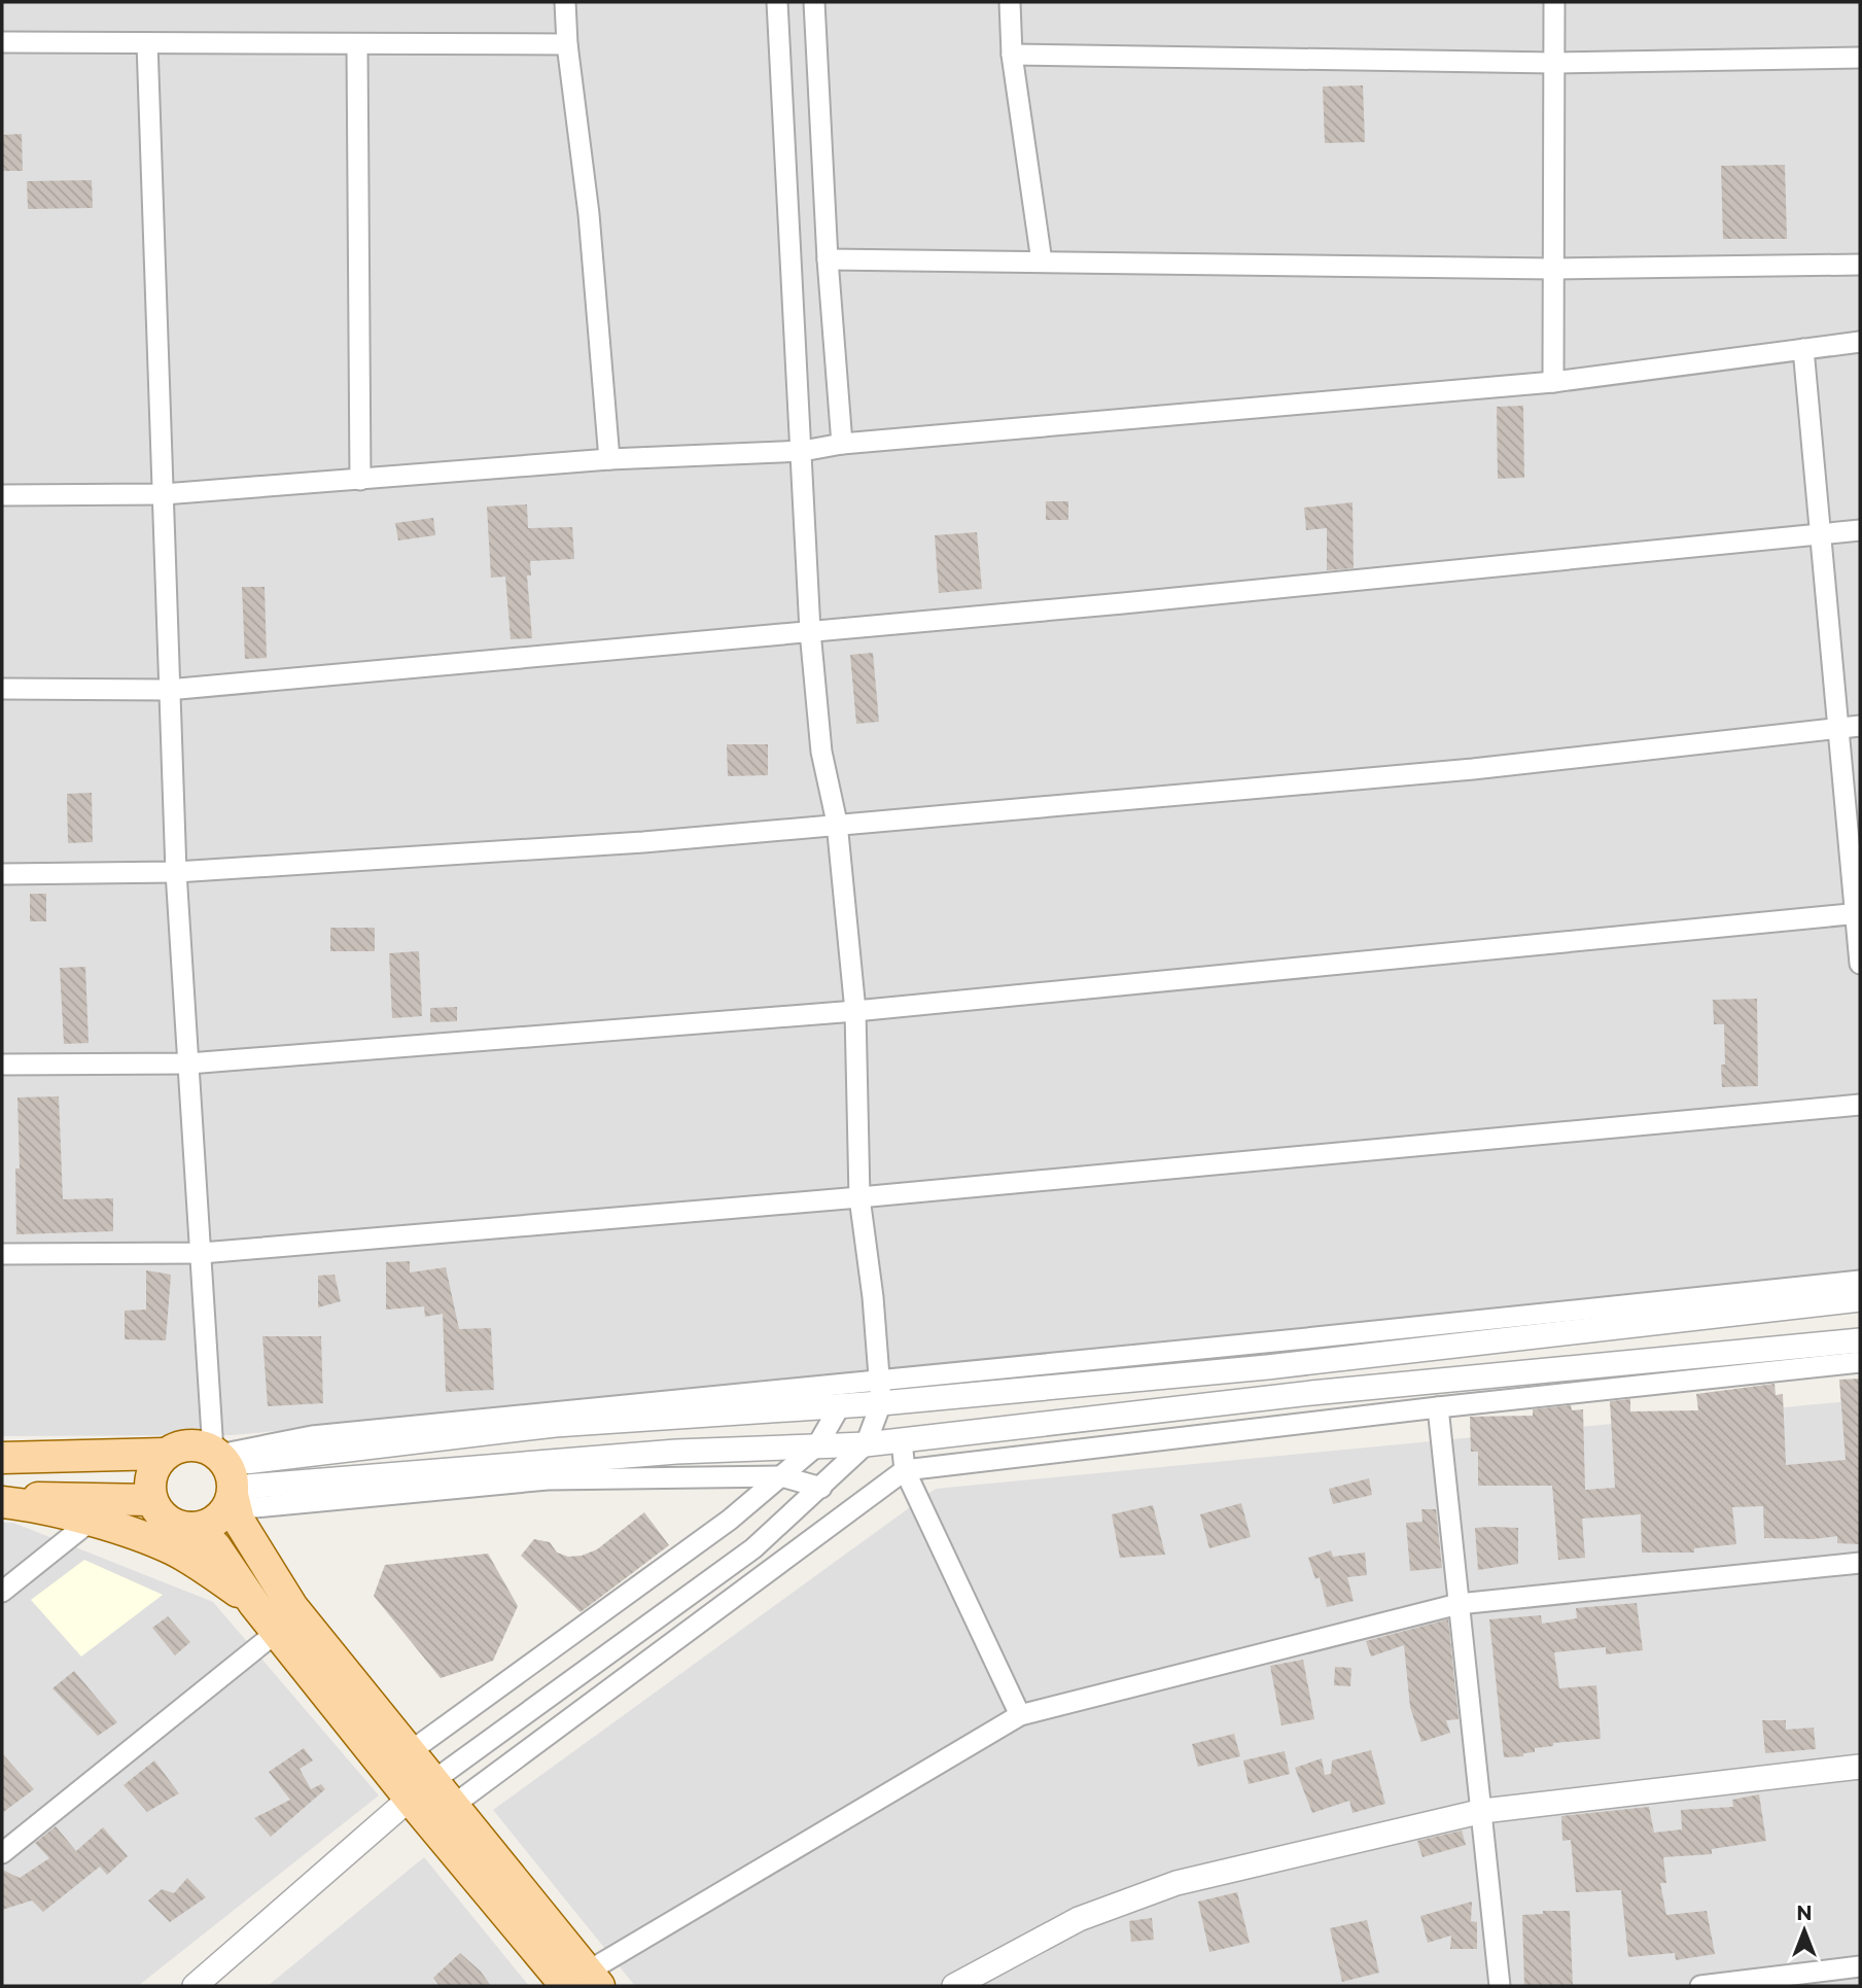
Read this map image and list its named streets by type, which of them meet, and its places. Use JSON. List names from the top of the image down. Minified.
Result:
{"north":"top"}
